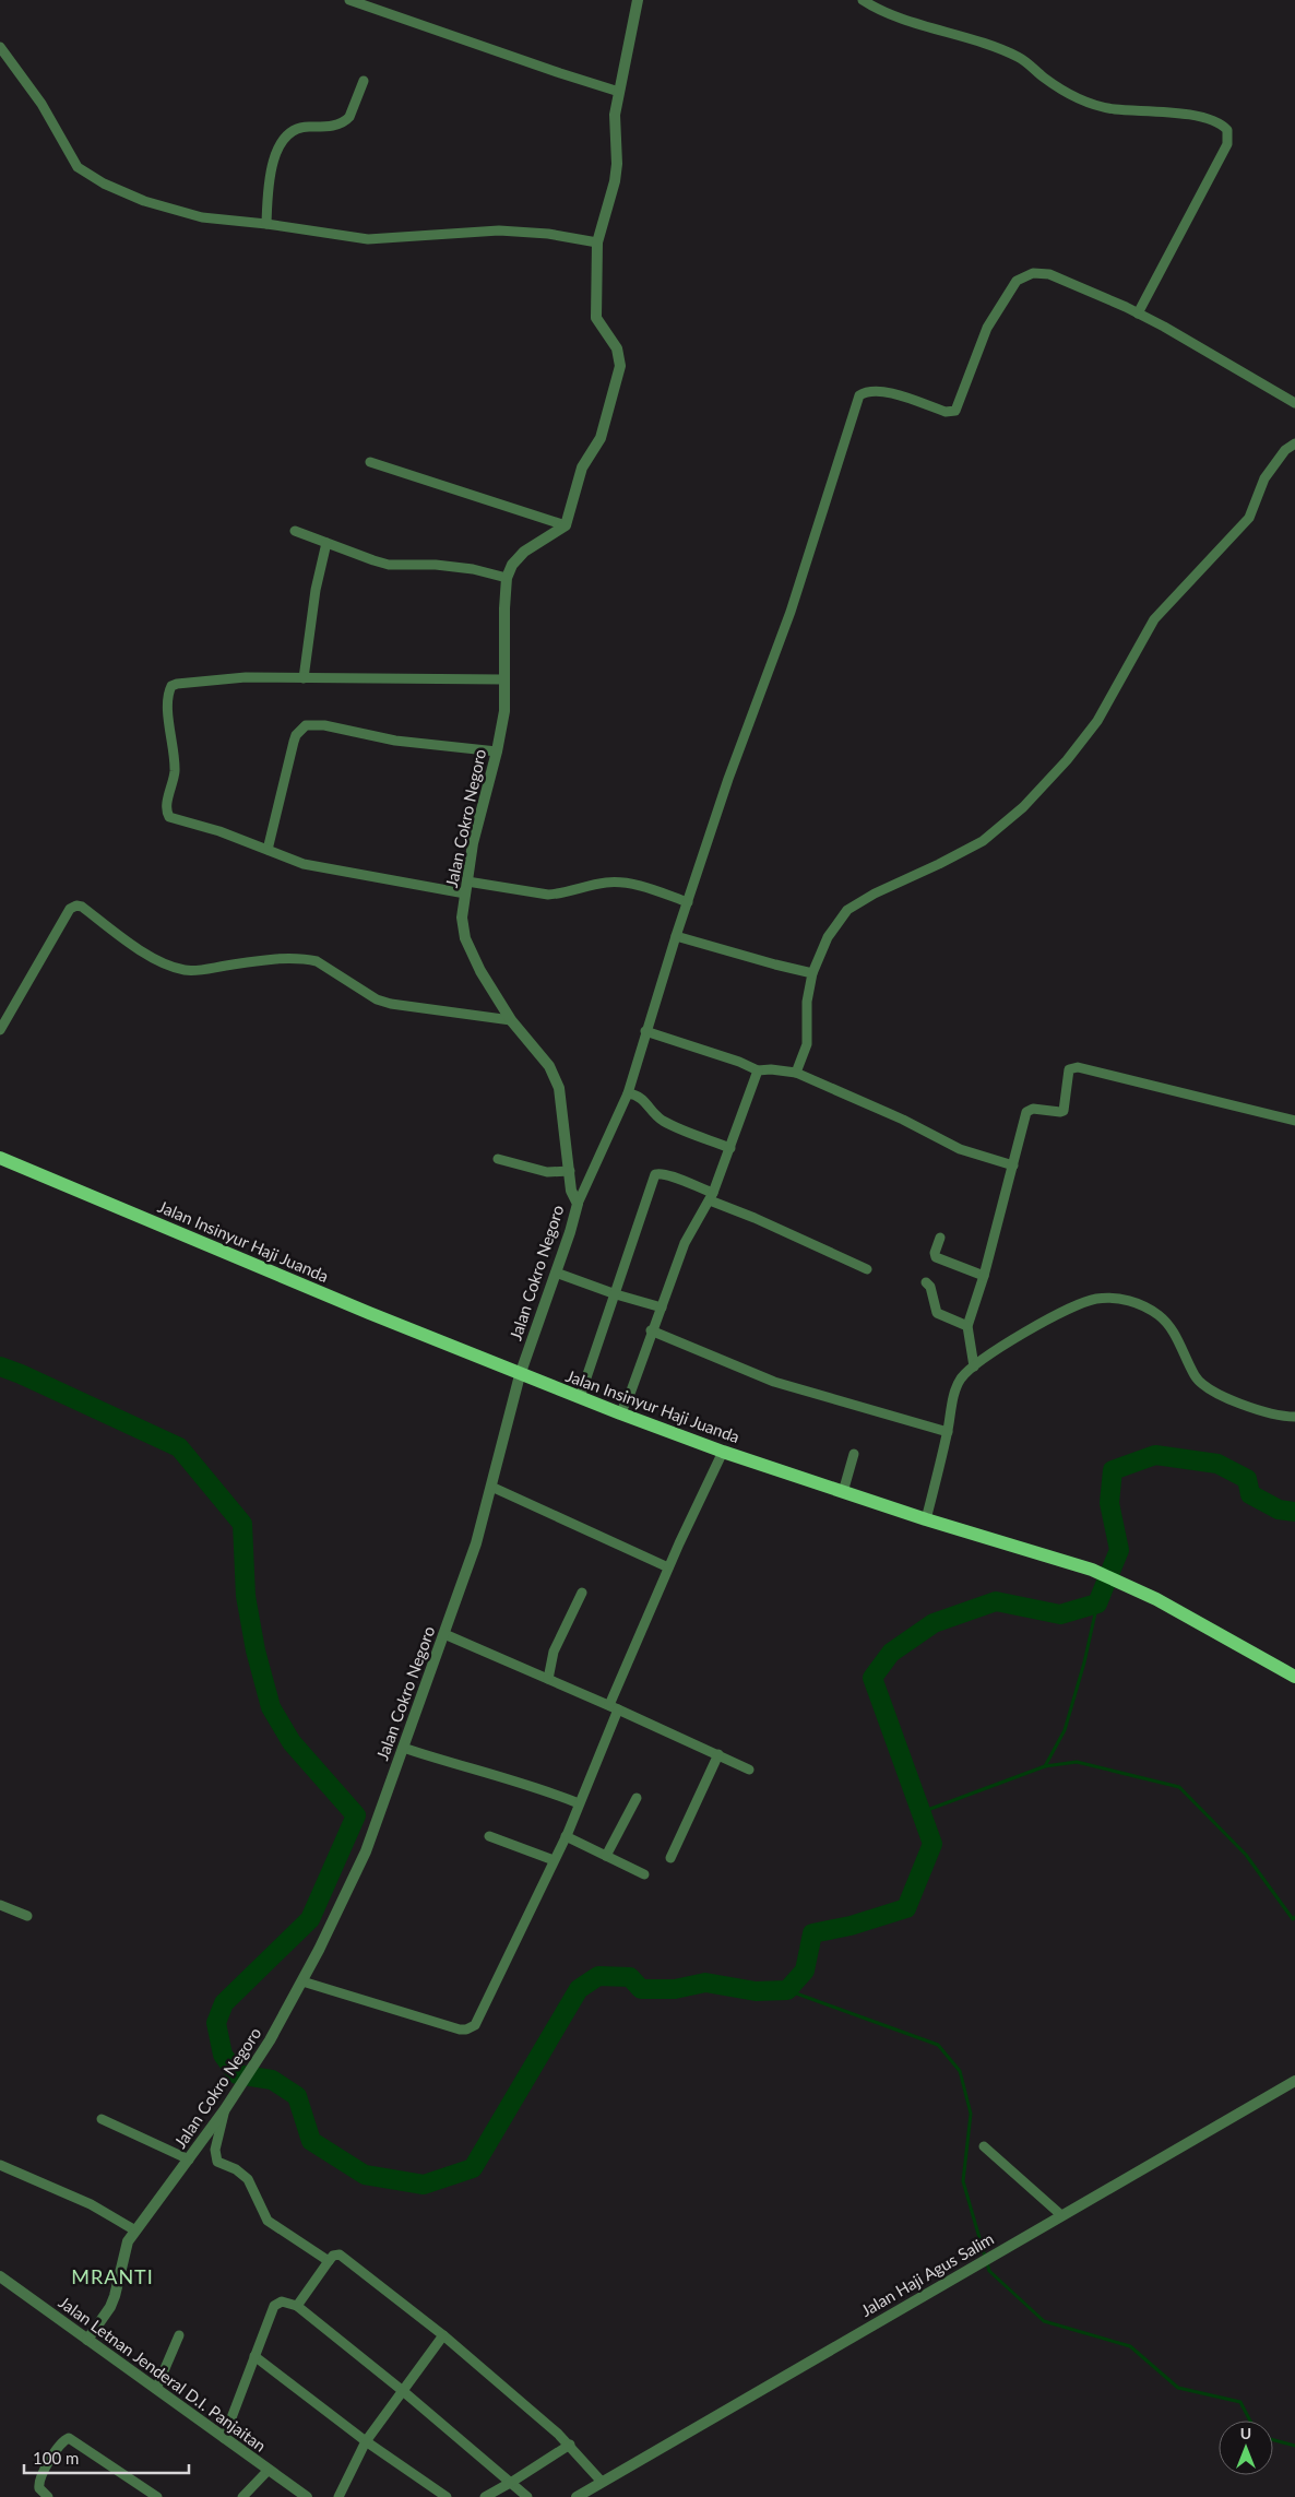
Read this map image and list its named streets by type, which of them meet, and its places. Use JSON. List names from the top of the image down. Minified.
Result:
{"streets":{"main road":["Jalan Insinyur Haji Juanda"],"street":["Jalan Cokro Negoro","Jalan Haji Agus Salim","Jalan Letnan Jenderal D.I. Panjaitan"]},"crossings":[["Jalan Cokro Negoro","Jalan Insinyur Haji Juanda"],["Jalan Cokro Negoro","Jalan Letnan Jenderal D.I. Panjaitan"]],"districts":["MRANTI"],"scale_bar":"100 m","north":"top"}
